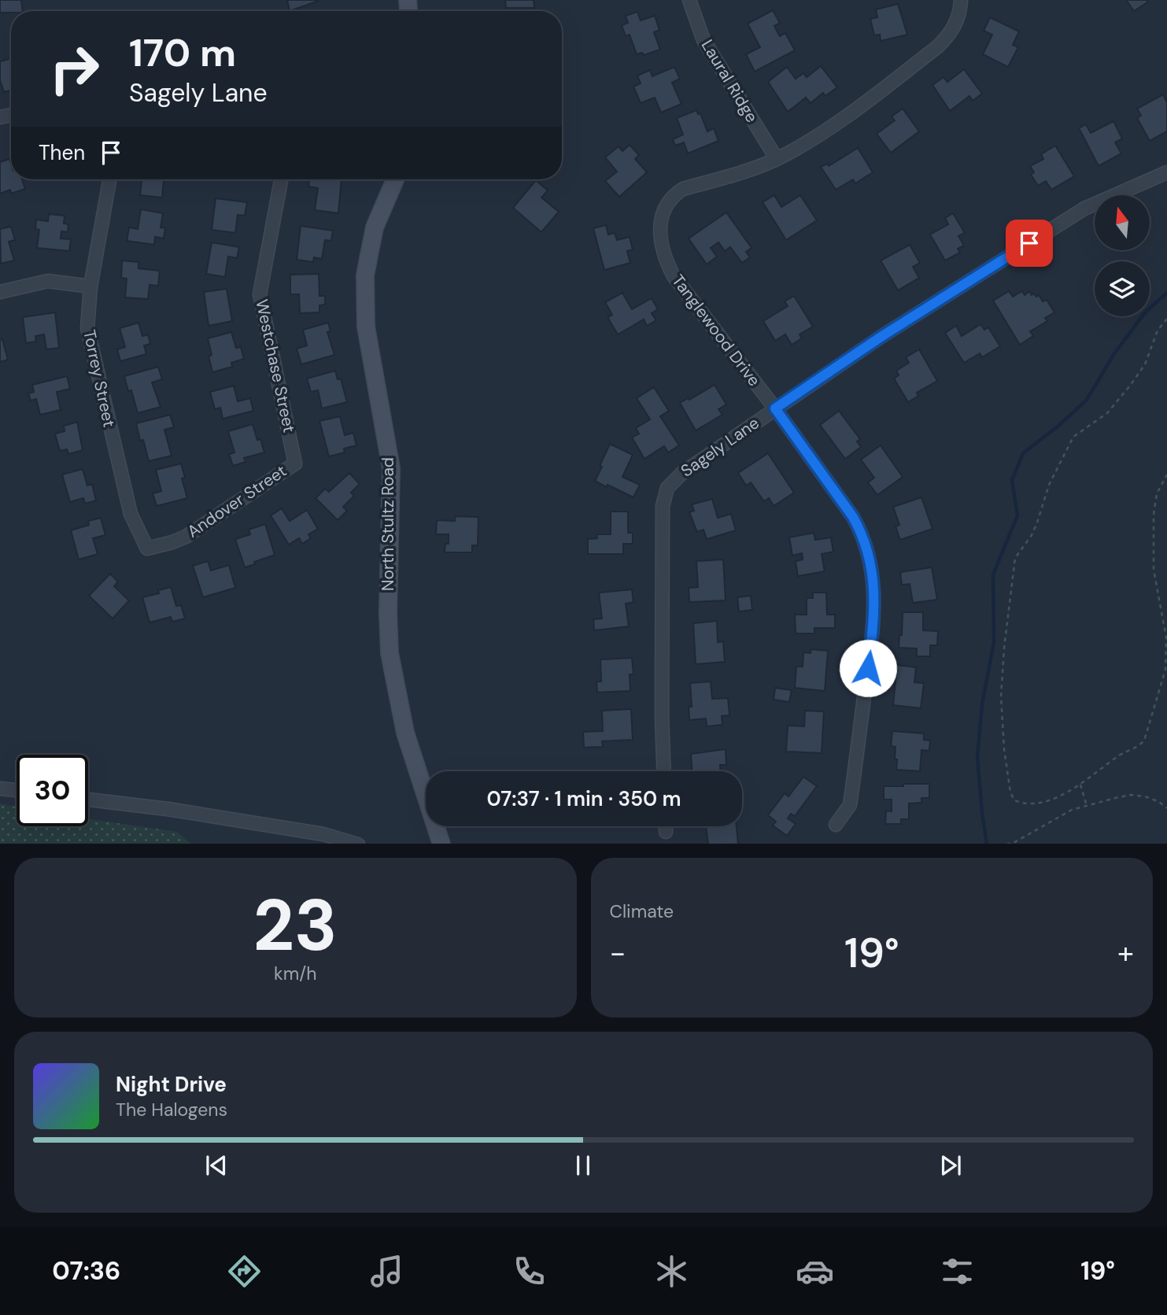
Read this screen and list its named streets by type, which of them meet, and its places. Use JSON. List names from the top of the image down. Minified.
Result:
{"streets":{"street":["Laural Ridge","Tanglewood Drive","Westchase Street","Torrey Street","Sagely Lane","Andover Street","North Stultz Road"]},"crossings":[["Laural Ridge","Tanglewood Drive"],["Tanglewood Drive","Sagely Lane"],["Westchase Street","Andover Street"],["Torrey Street","Andover Street"]],"north":"top","page":{"turn":["170 m","Sagely Lane"],"then":"Then","limit":"30","trip":"07:37 · 1 min · 350 m","tile":[["23","km/h"],"Climate"],"heat":["−","19°","+"],"song":["Night Drive","The Halogens"],"tabs":["07:36","19°"]}}
